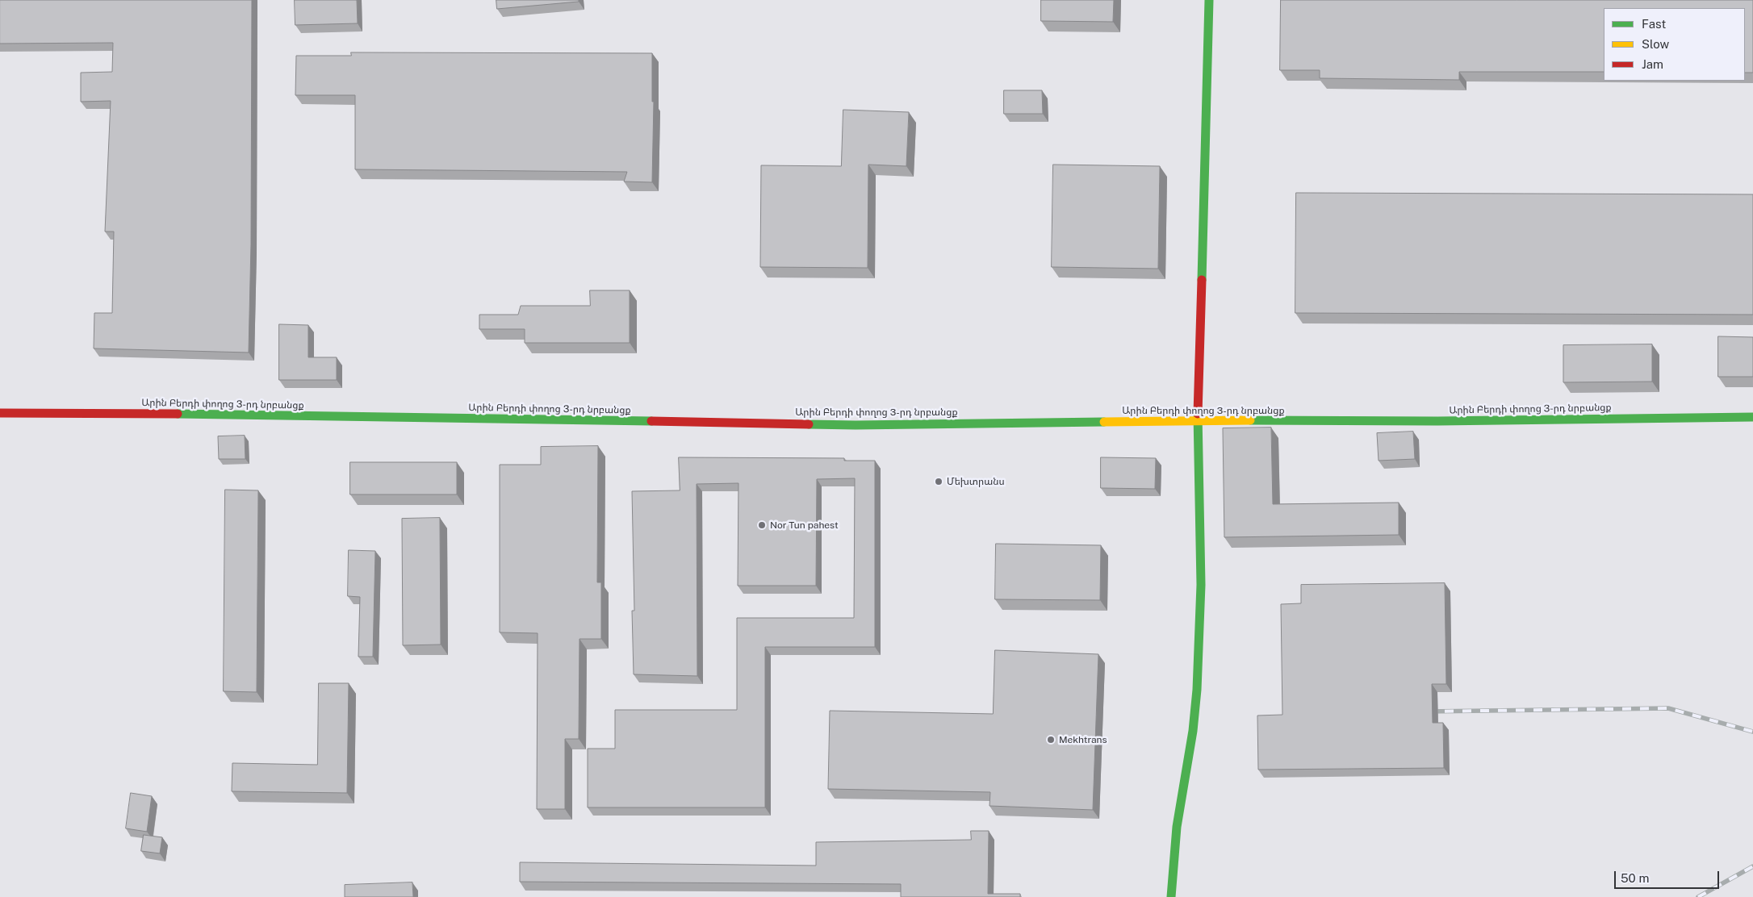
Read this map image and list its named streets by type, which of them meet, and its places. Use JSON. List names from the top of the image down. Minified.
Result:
{"streets":{"street":["Արին Բերդի փողոց 3-րդ նրբանցք"]},"places":["Մեխտրանս","Nor Tun pahest","Mekhtrans"],"legend":["Fast","Slow","Jam"],"scale_bar":"50 m"}
